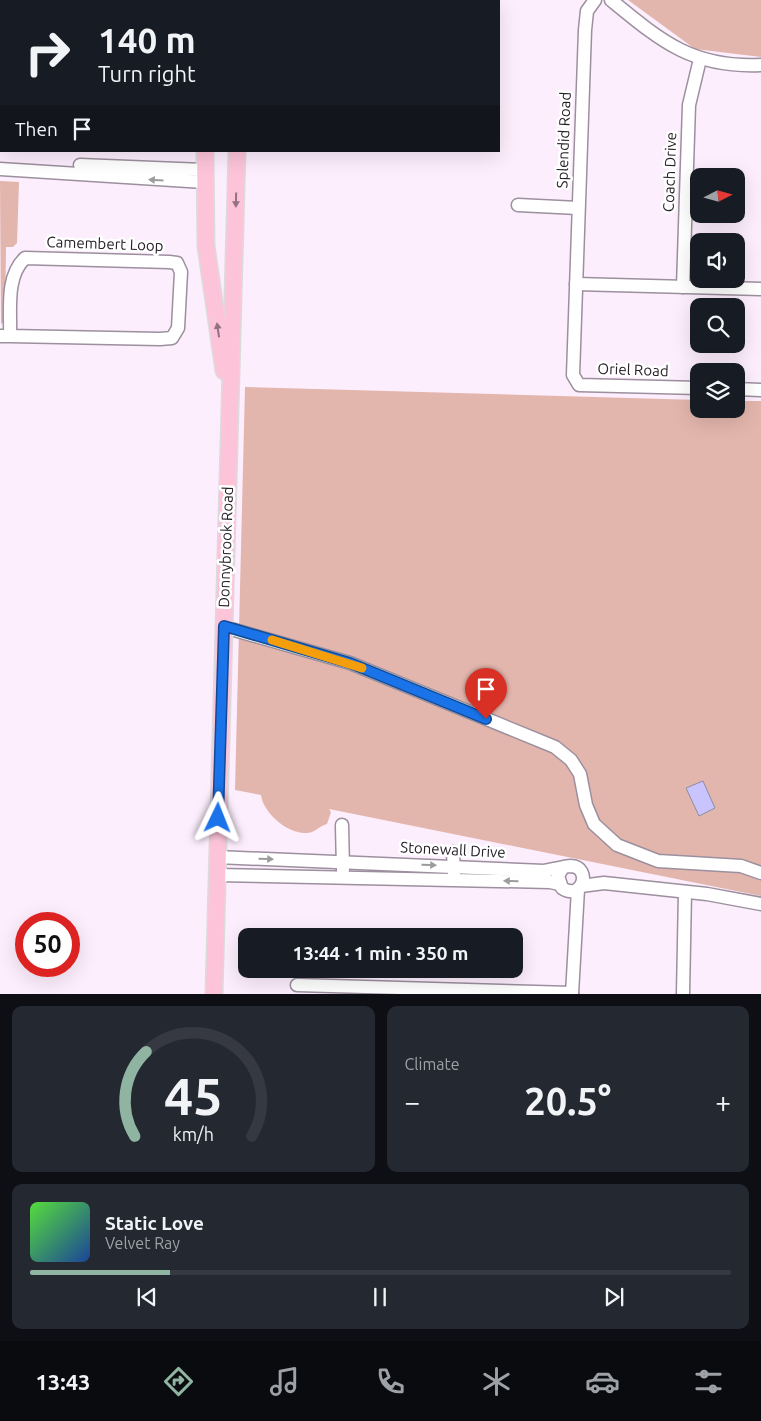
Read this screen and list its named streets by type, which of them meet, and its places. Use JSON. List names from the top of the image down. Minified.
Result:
{"streets":{"main road":["Donnybrook Road"],"street":["Splendid Road","Coach Drive","Camembert Loop","Oriel Road","Stonewall Drive"]},"crossings":[["Splendid Road","Oriel Road"],["Donnybrook Road","Stonewall Drive"]],"north":"right","page":{"turn":["140 m","Turn right"],"then":"Then","limit":"50","trip":"13:44 · 1 min · 350 m","tile":"Climate","heat":["−","20.5°","+"],"song":["Static Love","Velvet Ray"],"tabs":"13:43","gauge":["45","km/h"]}}
